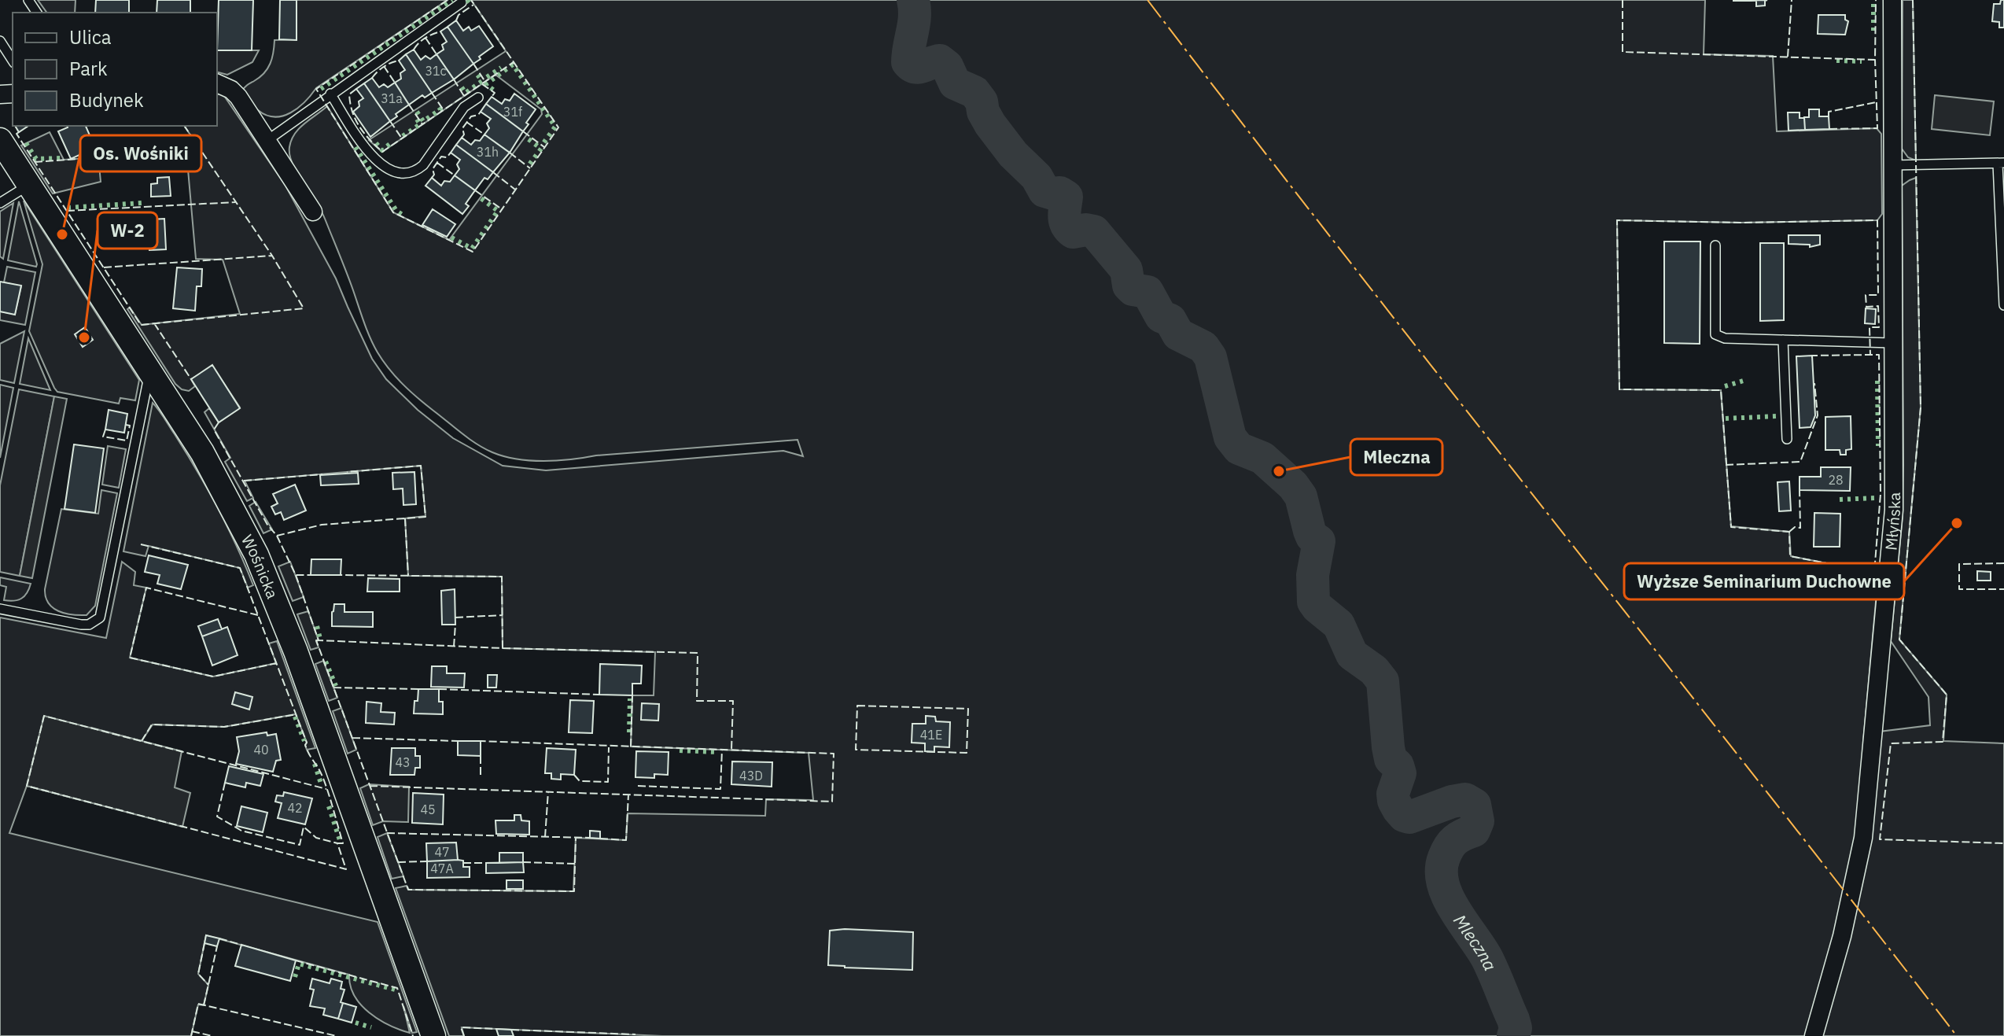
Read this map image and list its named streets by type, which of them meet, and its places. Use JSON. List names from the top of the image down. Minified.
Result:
{"streets":{"street":["Młyńska","Wośnicka"]},"water":["Mleczna"],"places":["Os. Wośniki","W-2","Mleczna","Wyższe Seminarium Duchowne"],"house_numbers":["31c","31a","31f","31h","28","41E","40","43","43D","42","45","47","47A"],"legend":["Ulica","Park","Budynek"]}
